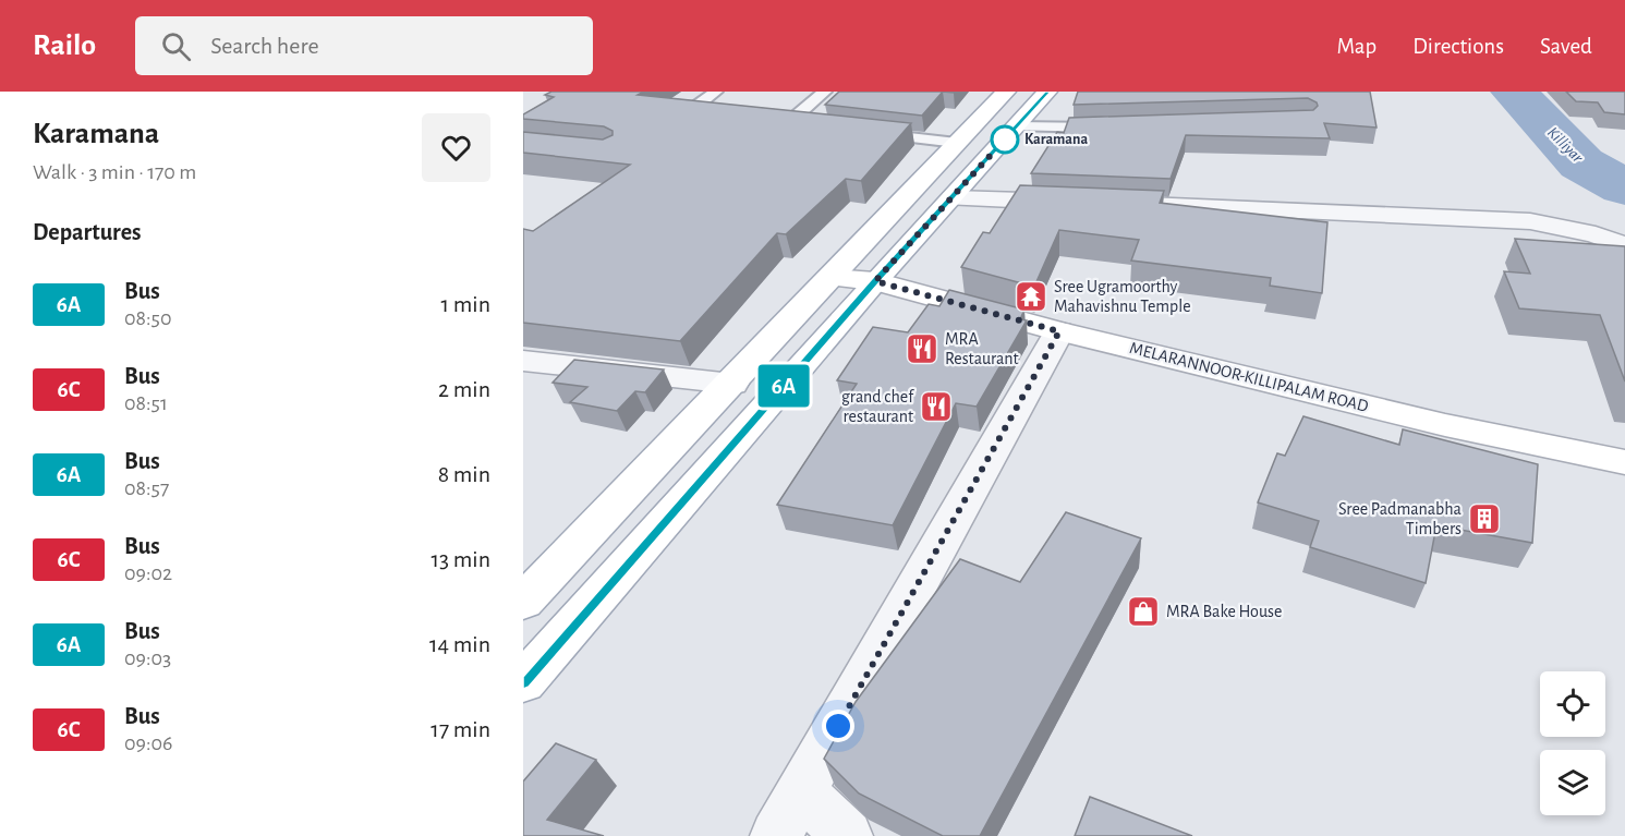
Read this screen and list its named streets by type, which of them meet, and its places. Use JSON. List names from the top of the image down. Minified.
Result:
{"streets":{"main road":["MELARANNOOR-KILLIPALAM ROAD"]},"water":["Killiyar"],"places":{"other":["Karamana"],"temple":["Sree Ugramoorthy Mahavishnu Temple"],"restaurant":["MRA Restaurant","grand chef restaurant"],"building":["Sree Padmanabha Timbers"],"shop":["MRA Bake House"]},"lines":["bus line 6A"],"page":{"header":"Railo","search":"Search here","nav":["Map","Directions","Saved"],"heading":[["Karamana","Walk · 3 min · 170 m"],"Departures"],"on_map":"6A","list":[{"mark":"6A","name":"Bus","note":"08:50","value":"1 min"},{"mark":"6C","name":"Bus","note":"08:51","value":"2 min"},{"mark":"6A","name":"Bus","note":"08:57","value":"8 min"},{"mark":"6C","name":"Bus","note":"09:02","value":"13 min"},{"mark":"6A","name":"Bus","note":"09:03","value":"14 min"},{"mark":"6C","name":"Bus","note":"09:06","value":"17 min"}]}}
